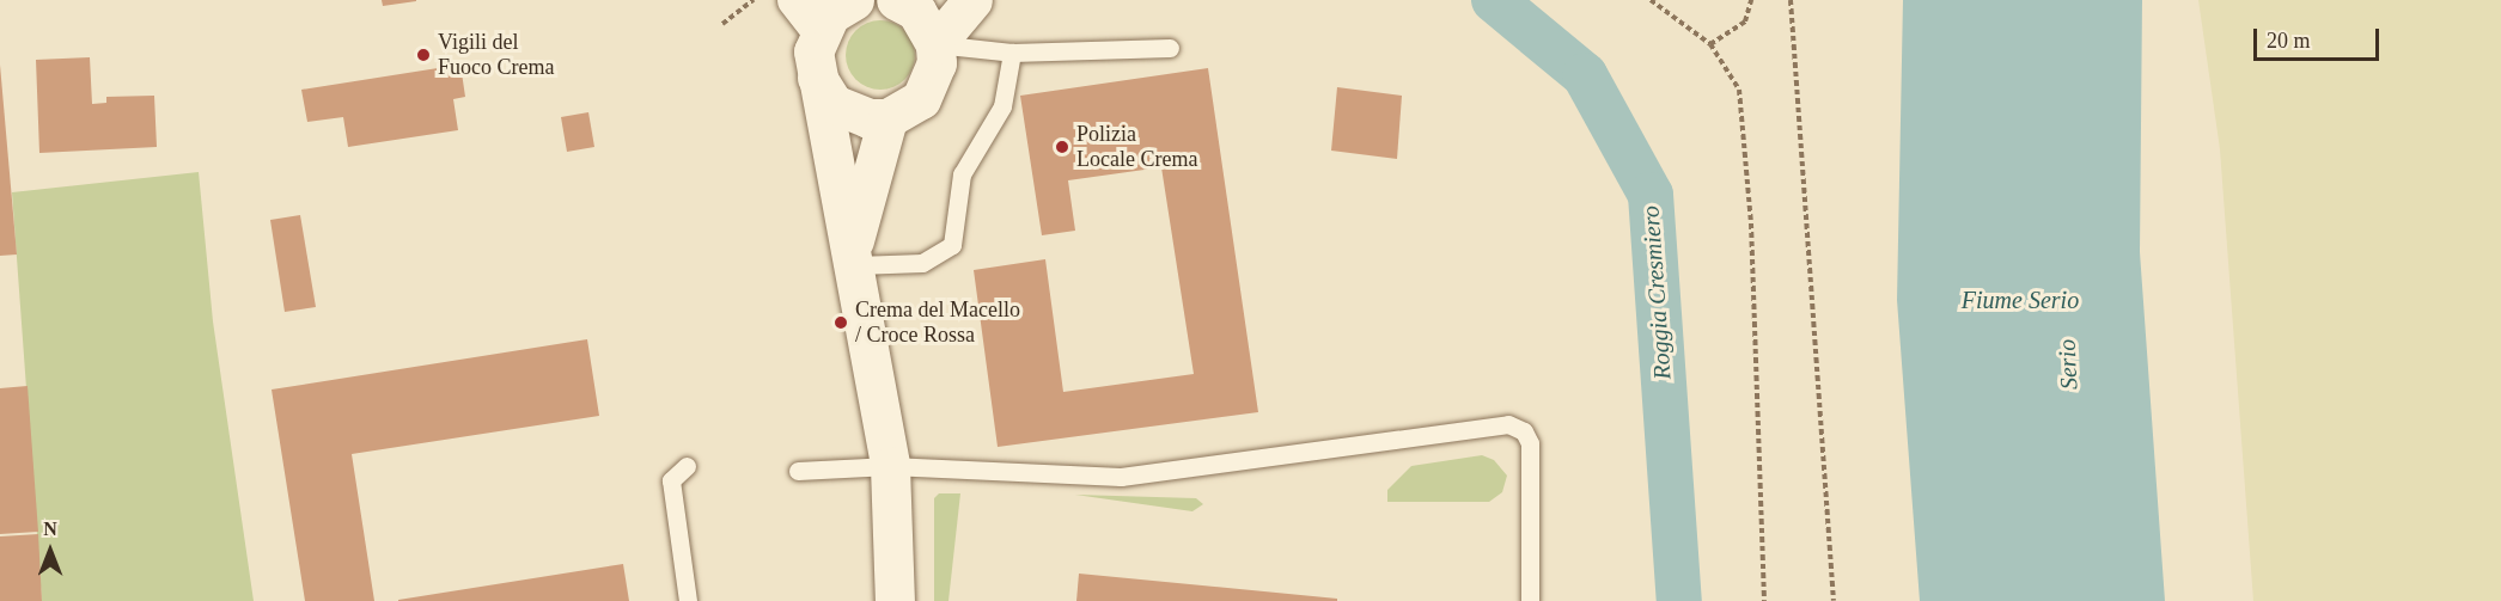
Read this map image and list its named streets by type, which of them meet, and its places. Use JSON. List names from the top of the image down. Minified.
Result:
{"water":["Roggia Cresmiero","Fiume Serio","Serio"],"places":["Vigili del Fuoco Crema","Polizia Locale Crema","Crema del Macello / Croce Rossa"],"scale_bar":"20 m","north":"top"}
